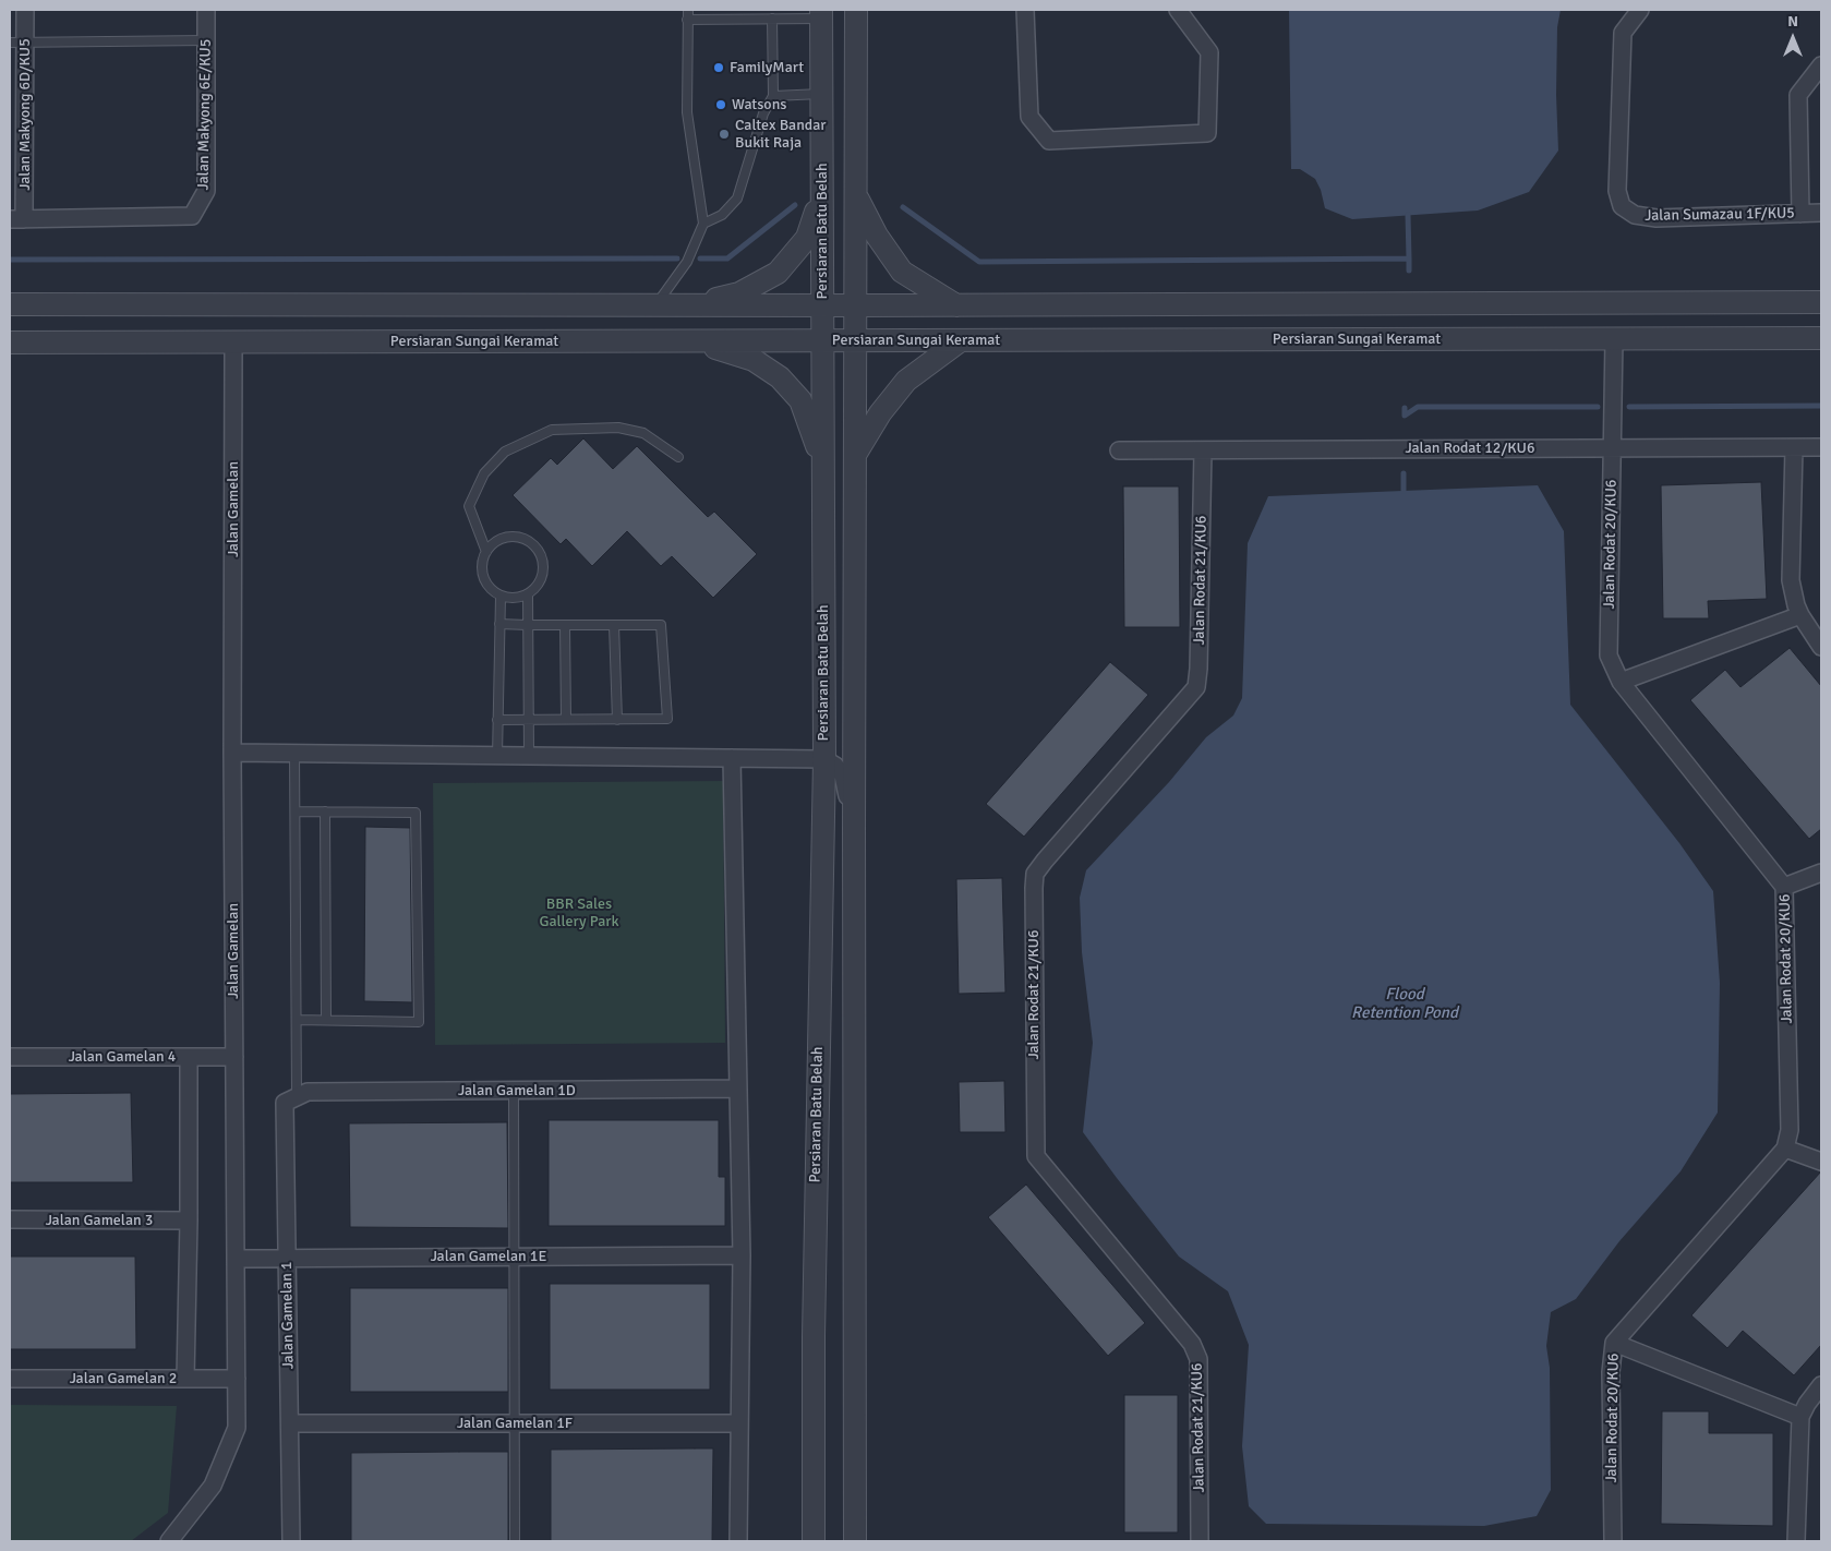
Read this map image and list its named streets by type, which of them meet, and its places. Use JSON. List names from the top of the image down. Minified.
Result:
{"streets":{"street":["Jalan Makyong 6D/KU5","Jalan Makyong 6E/KU5","Jalan Sumazau 1F/KU5","Persiaran Batu Belah","Persiaran Sungai Keramat","Jalan Rodat 12/KU6","Jalan Gamelan","Jalan Rodat 20/KU6","Jalan Rodat 21/KU6","Jalan Gamelan 4","Jalan Gamelan 1D","Jalan Gamelan 3","Jalan Gamelan 1E","Jalan Gamelan 1","Jalan Gamelan 2","Jalan Gamelan 1F"]},"crossings":[["Jalan Makyong 6D/KU5","Jalan Makyong 6E/KU5"],["Persiaran Batu Belah","Persiaran Sungai Keramat"],["Persiaran Sungai Keramat","Jalan Gamelan"],["Persiaran Sungai Keramat","Jalan Rodat 20/KU6"],["Jalan Rodat 12/KU6","Jalan Rodat 20/KU6"],["Jalan Rodat 12/KU6","Jalan Rodat 21/KU6"],["Jalan Gamelan","Jalan Gamelan 4"],["Jalan Gamelan","Jalan Gamelan 1E"],["Jalan Gamelan","Jalan Gamelan 2"],["Jalan Gamelan 1D","Jalan Gamelan 1"],["Jalan Gamelan 1E","Jalan Gamelan 1"],["Jalan Gamelan 1","Jalan Gamelan 1F"]],"water":["Flood Retention Pond"],"parks":["BBR Sales Gallery Park"],"places":["FamilyMart","Watsons","Caltex Bandar Bukit Raja"],"north":"top"}
